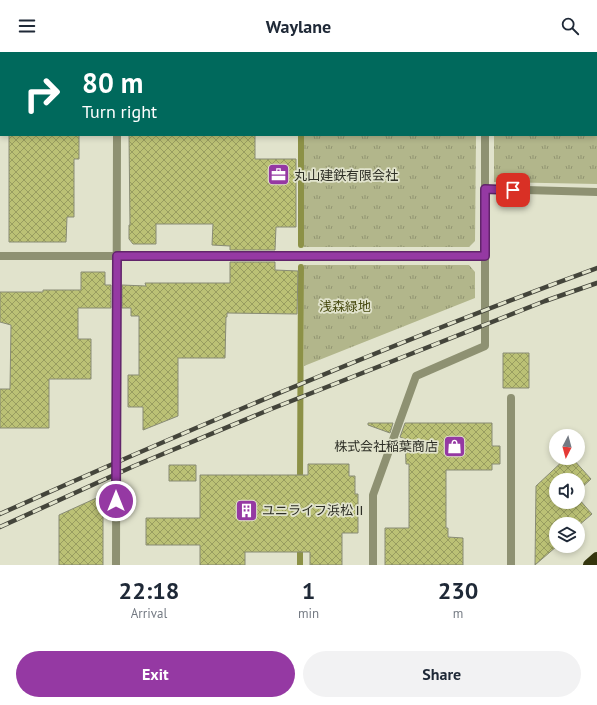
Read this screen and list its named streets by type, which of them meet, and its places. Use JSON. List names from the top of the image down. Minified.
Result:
{"parks":["浅森緑地"],"places":{"office":["丸山建鉄有限会社"],"shop":["株式会社稲葉商店"],"building":["ユニライフ浜松Ⅱ"]},"north":"bottom","page":{"header":"Waylane","turn":["80 m","Turn right"],"eta":["22:18","Arrival","1","min","230","m"],"buttons":["Exit","Share"]}}
